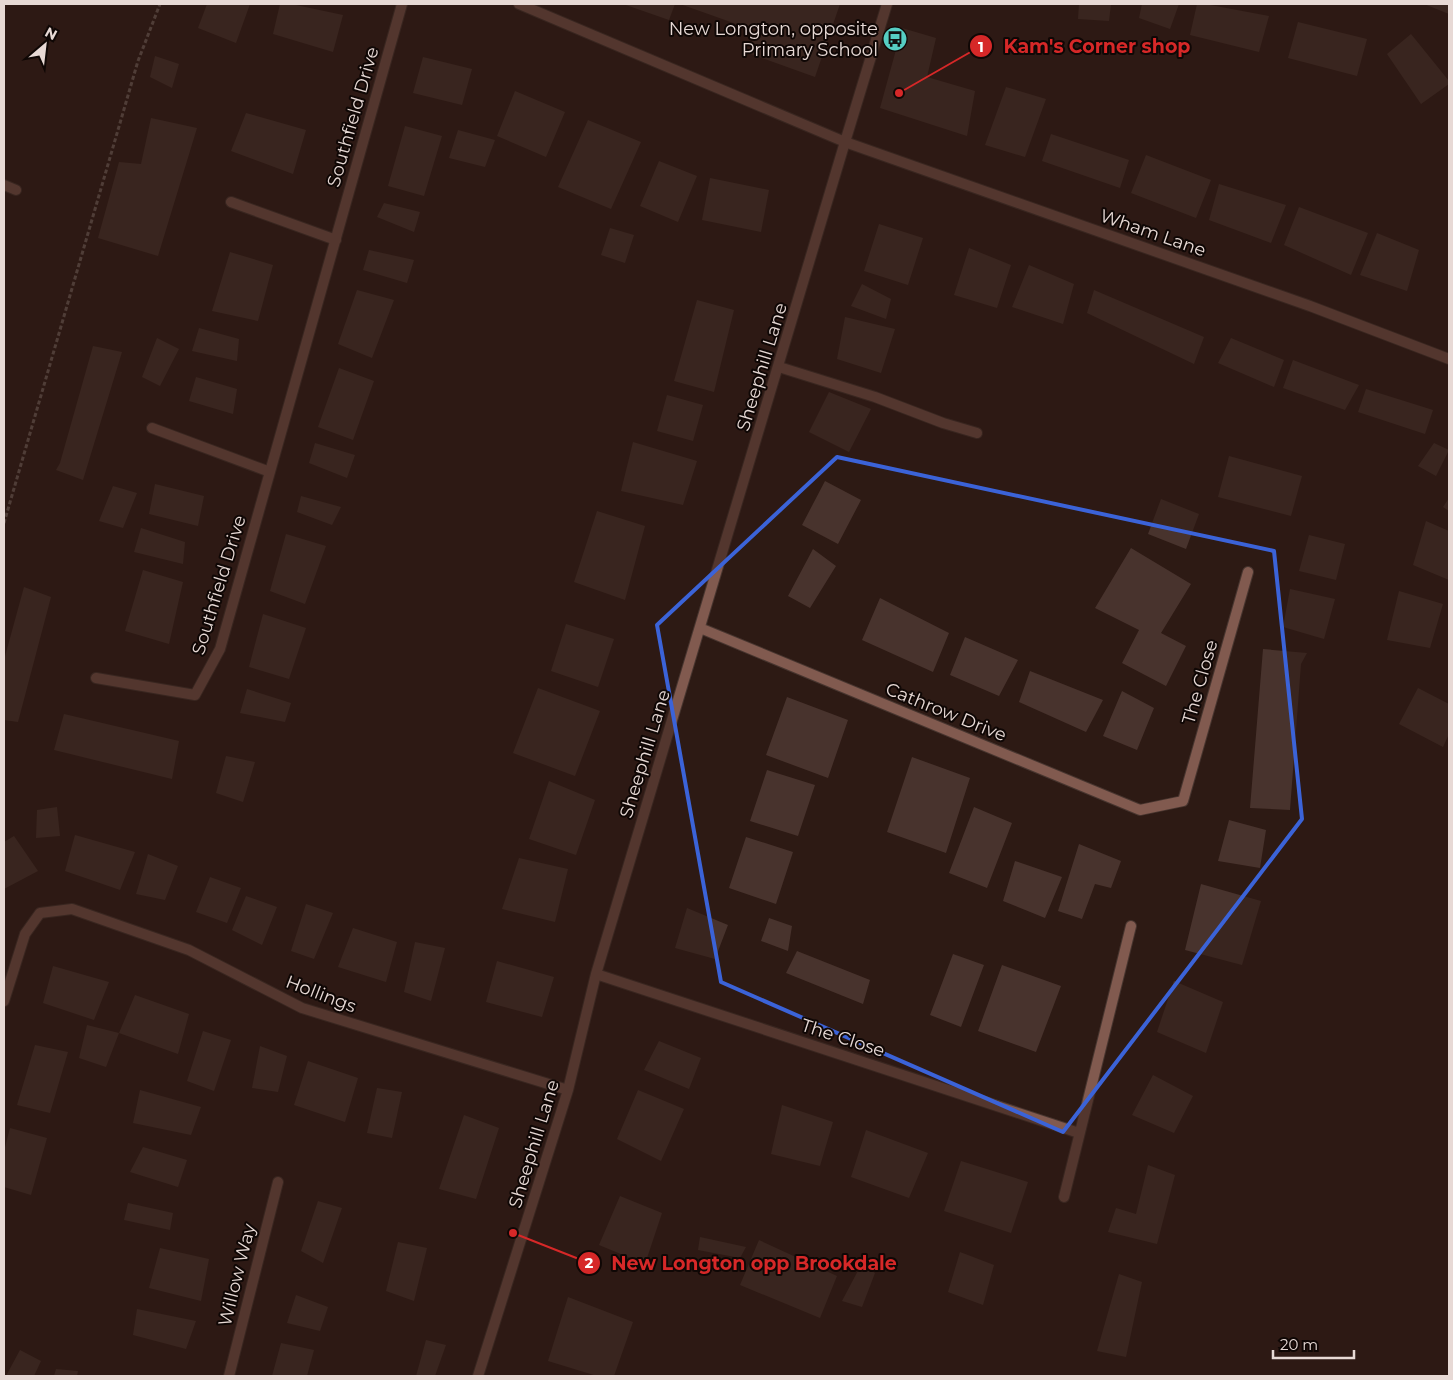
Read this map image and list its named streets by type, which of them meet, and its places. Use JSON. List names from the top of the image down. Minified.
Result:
{"streets":{"street":["Southfield Drive","Wham Lane","Sheephill Lane","The Close","Cathrow Drive","Hollings","Willow Way"]},"crossings":[["Wham Lane","Sheephill Lane"],["Sheephill Lane","The Close"],["Sheephill Lane","Cathrow Drive"],["Sheephill Lane","Hollings"],["The Close","Cathrow Drive"]],"places":{"bus stop":["New Longton, opposite Primary School"],"other":["Kam's Corner shop","New Longton opp Brookdale"]},"scale_bar":"20 m","north":"top right"}
